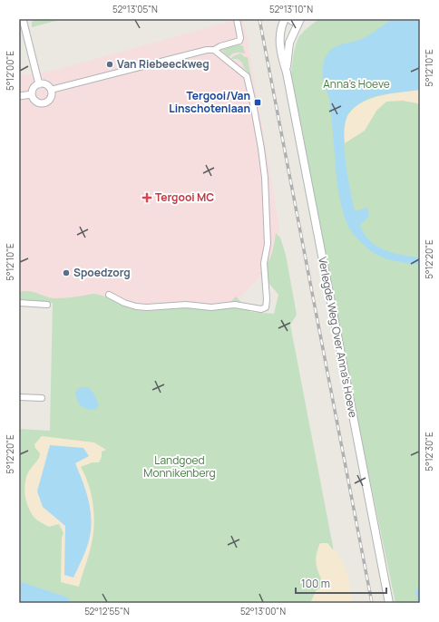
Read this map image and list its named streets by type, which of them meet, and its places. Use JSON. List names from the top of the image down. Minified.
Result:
{"streets":{"main road":["Verlegde Weg Over Anna's Hoeve"]},"parks":["Anna's Hoeve","Landgoed Monnikenberg"],"places":{"other":["Van Riebeeckweg","Spoedzorg"],"transit":["Tergooi/Van Linschotenlaan"],"health":["Tergooi MC"]},"scale_bar":"100 m","coordinates":["52°13'05\"N","52°13'10\"N","5°12'10\"E","5°12'00\"E","5°12'20\"E","5°12'30\"E","52°12'55\"N","52°13'00\"N"]}
